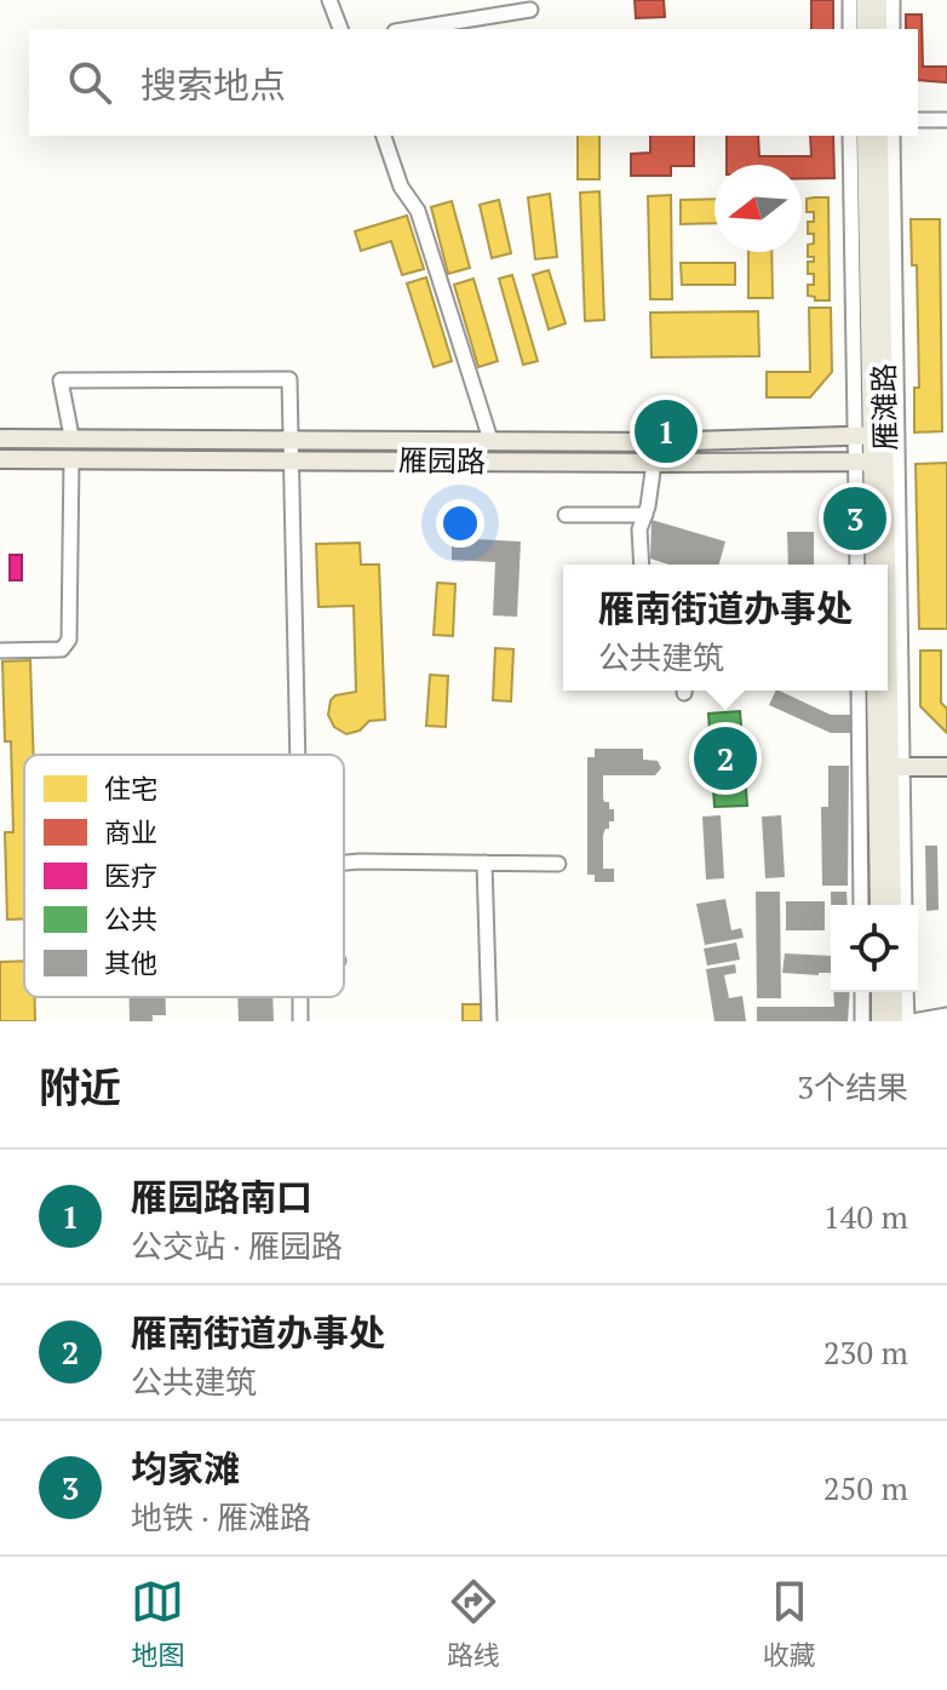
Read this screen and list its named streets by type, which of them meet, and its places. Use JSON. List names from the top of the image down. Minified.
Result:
{"streets":{"main road":["雁滩路","雁园路"]},"crossings":[["雁滩路","雁园路"]],"legend":["住宅","商业","医疗","公共","其他"],"north":"left","page":{"search":"搜索地点","pins":["1","3","2"],"popup":["雁南街道办事处","公共建筑"],"heading":["附近","3个结果"],"list":[{"mark":"1","name":"雁园路南口","note":"公交站 · 雁园路","value":"140 m"},{"mark":"2","name":"雁南街道办事处","note":"公共建筑","value":"230 m"},{"mark":"3","name":"均家滩","note":"地铁 · 雁滩路","value":"250 m"}],"nav":["地图","路线","收藏"]}}
